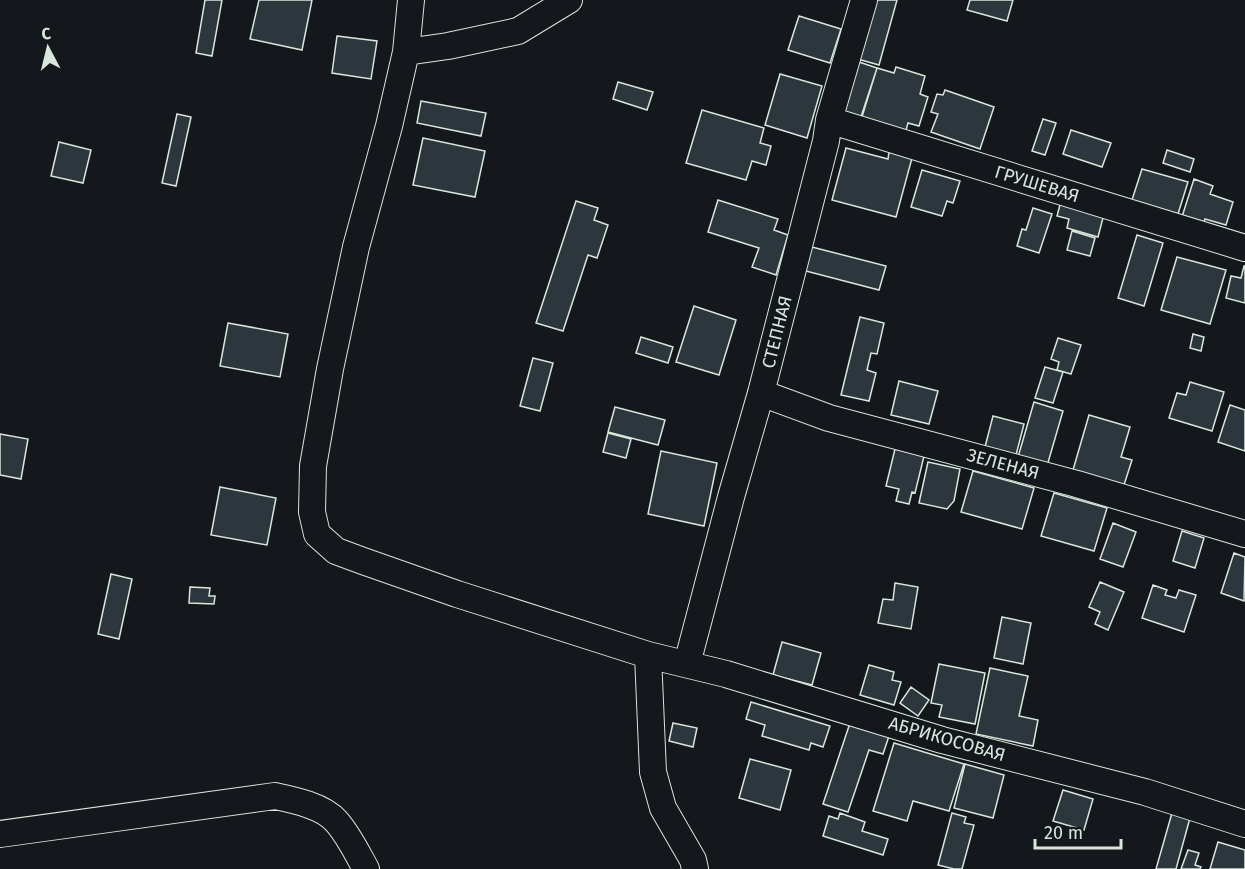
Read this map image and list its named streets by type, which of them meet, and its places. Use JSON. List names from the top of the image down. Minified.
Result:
{"streets":{"street":["ГРУШЕВАЯ","СТЕПНАЯ","ЗЕЛЕНАЯ","АБРИКОСОВАЯ"]},"crossings":[["ГРУШЕВАЯ","СТЕПНАЯ"],["СТЕПНАЯ","ЗЕЛЕНАЯ"],["СТЕПНАЯ","АБРИКОСОВАЯ"]],"scale_bar":"20 m","north":"top"}
